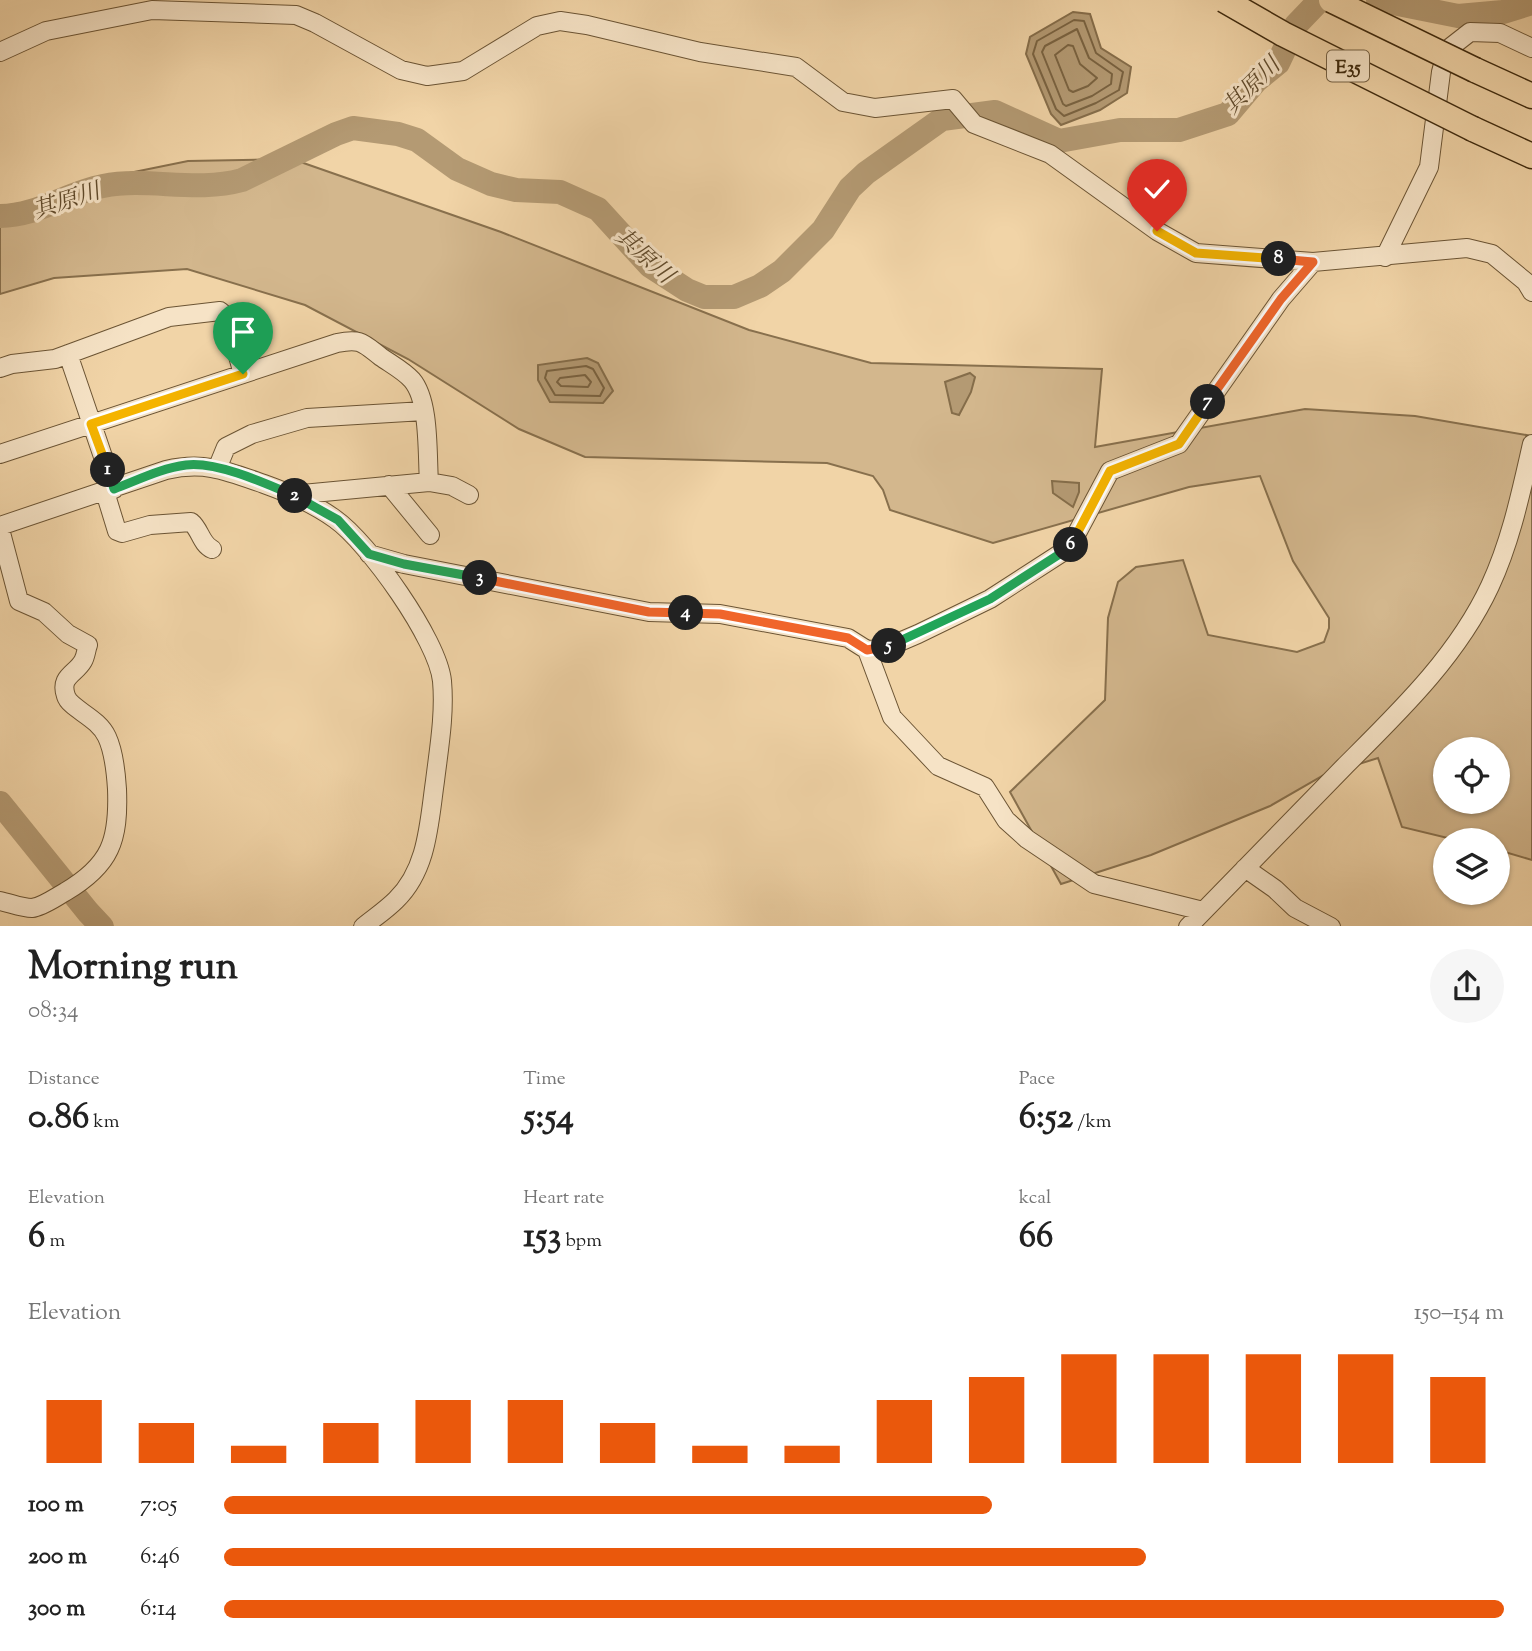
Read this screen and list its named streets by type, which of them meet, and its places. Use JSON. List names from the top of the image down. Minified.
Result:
{"streets":{"highway":["E35"]},"water":["其原川"],"page":{"pins":["8","7","1","2","6","3","4","5"],"heading":["Morning run","08:34"],"stats":[["Distance","0.86 km"],["Time","5:54"],["Pace","6:52 /km"],["Elevation","6 m"],["Heart rate","153 bpm"],["kcal","66"]],"chart":["Elevation","150–154 m"],"list":[{"name":"100 m","note":"7:05"},{"name":"200 m","note":"6:46"},{"name":"300 m","note":"6:14"}]}}
